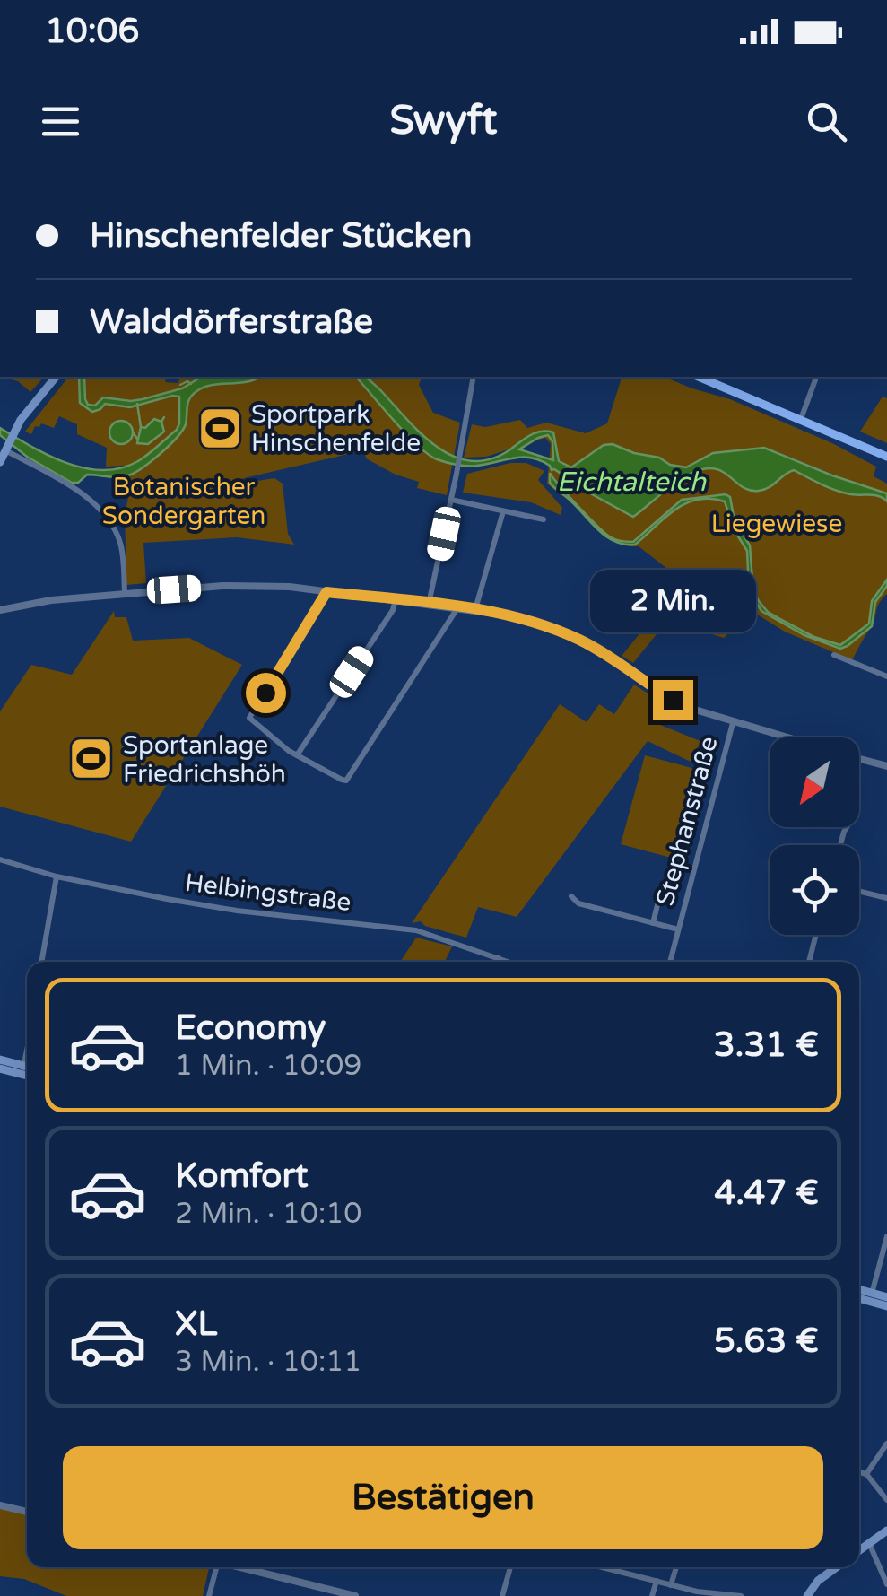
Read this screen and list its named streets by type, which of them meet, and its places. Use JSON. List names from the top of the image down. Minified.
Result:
{"streets":{"street":["Stephanstraße","Helbingstraße"]},"water":["Eichtalteich"],"parks":["Botanischer Sondergarten","Liegewiese"],"places":{"sports":["Sportpark Hinschenfelde","Sportanlage Friedrichshöh"]},"north":"bottom left","page":{"status":"10:06","header":"Swyft","banner":["Hinschenfelder Stücken","Walddörferstraße"],"bubble":"2 Min.","list":[{"name":"Economy","note":"1 Min. · 10:09","value":"3.31 €"},{"name":"Komfort","note":"2 Min. · 10:10","value":"4.47 €"},{"name":"XL","note":"3 Min. · 10:11","value":"5.63 €"}],"buttons":"Bestätigen"}}
